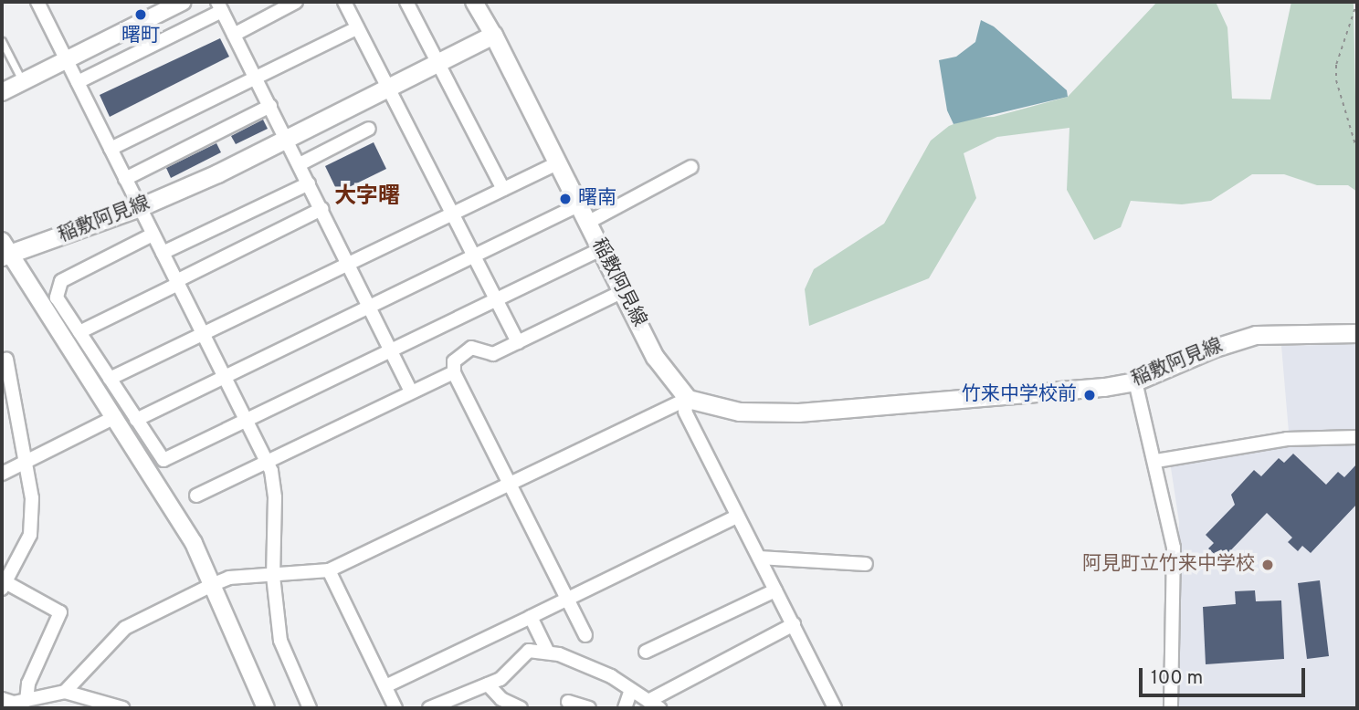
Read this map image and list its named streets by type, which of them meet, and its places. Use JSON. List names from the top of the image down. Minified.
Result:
{"streets":{"main road":["稲敷阿見線"]},"districts":["大字曙"],"places":["曙町","曙南","竹来中学校前","阿見町立竹来中学校"],"scale_bar":"100 m"}
